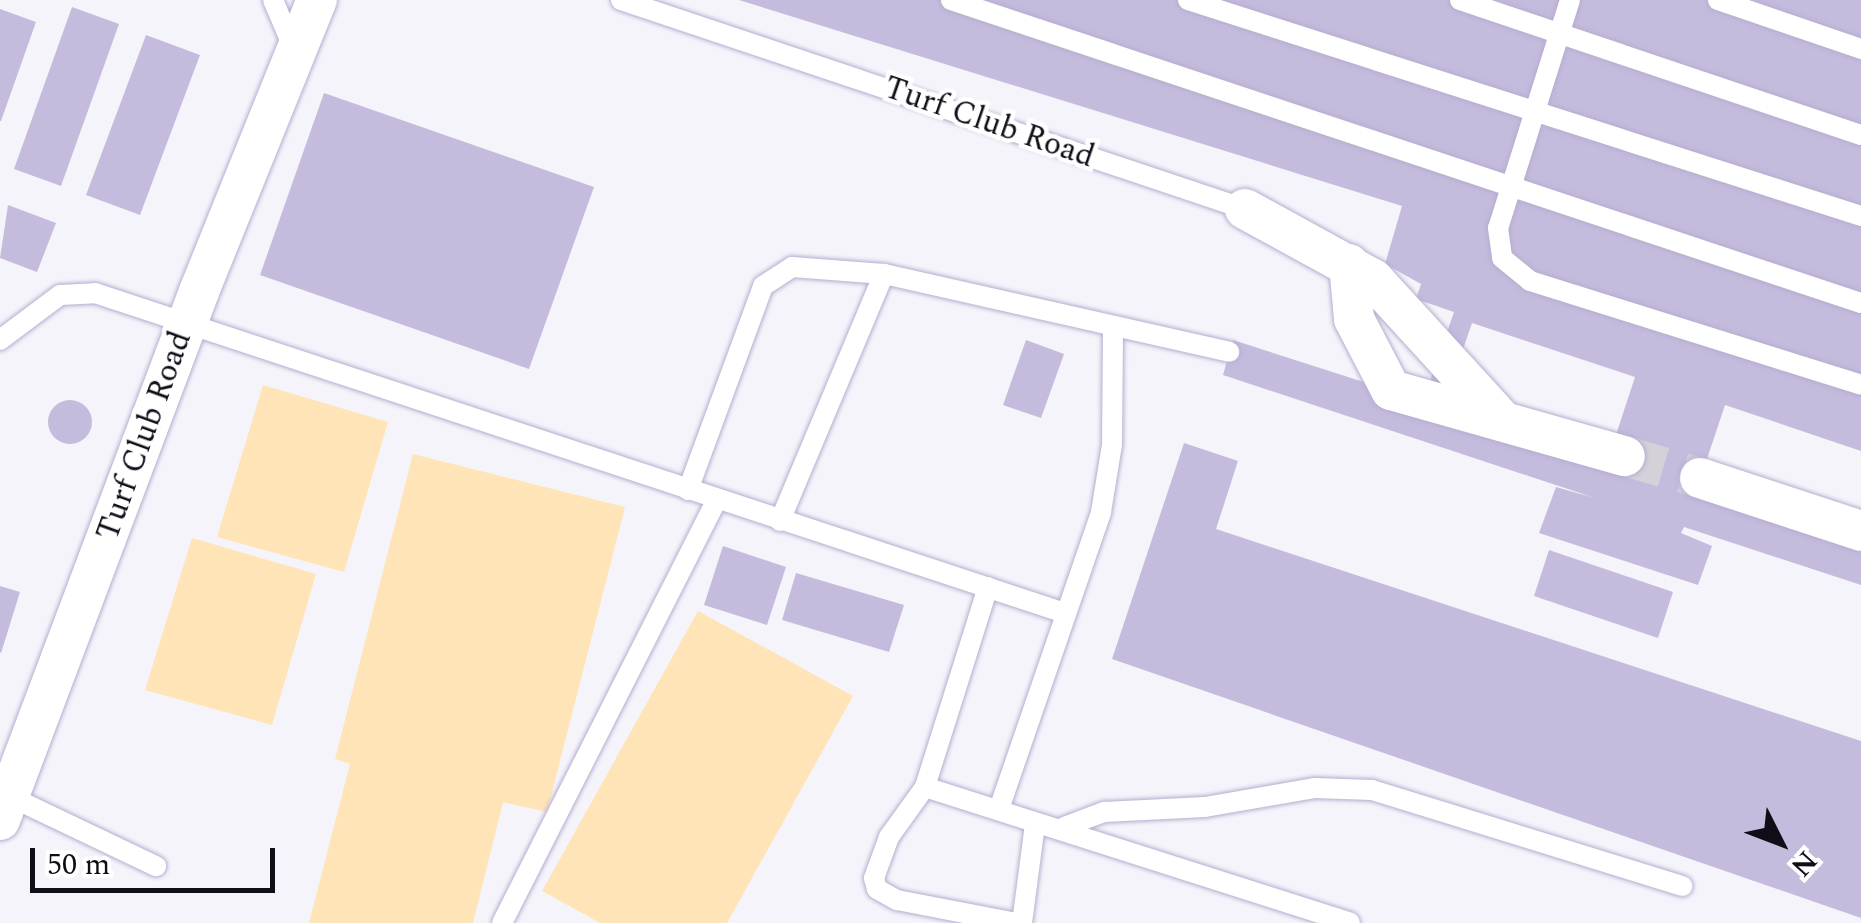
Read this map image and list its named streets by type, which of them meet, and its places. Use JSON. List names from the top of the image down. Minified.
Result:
{"streets":{"street":["Turf Club Road"]},"scale_bar":"50 m","north":"bottom right"}
